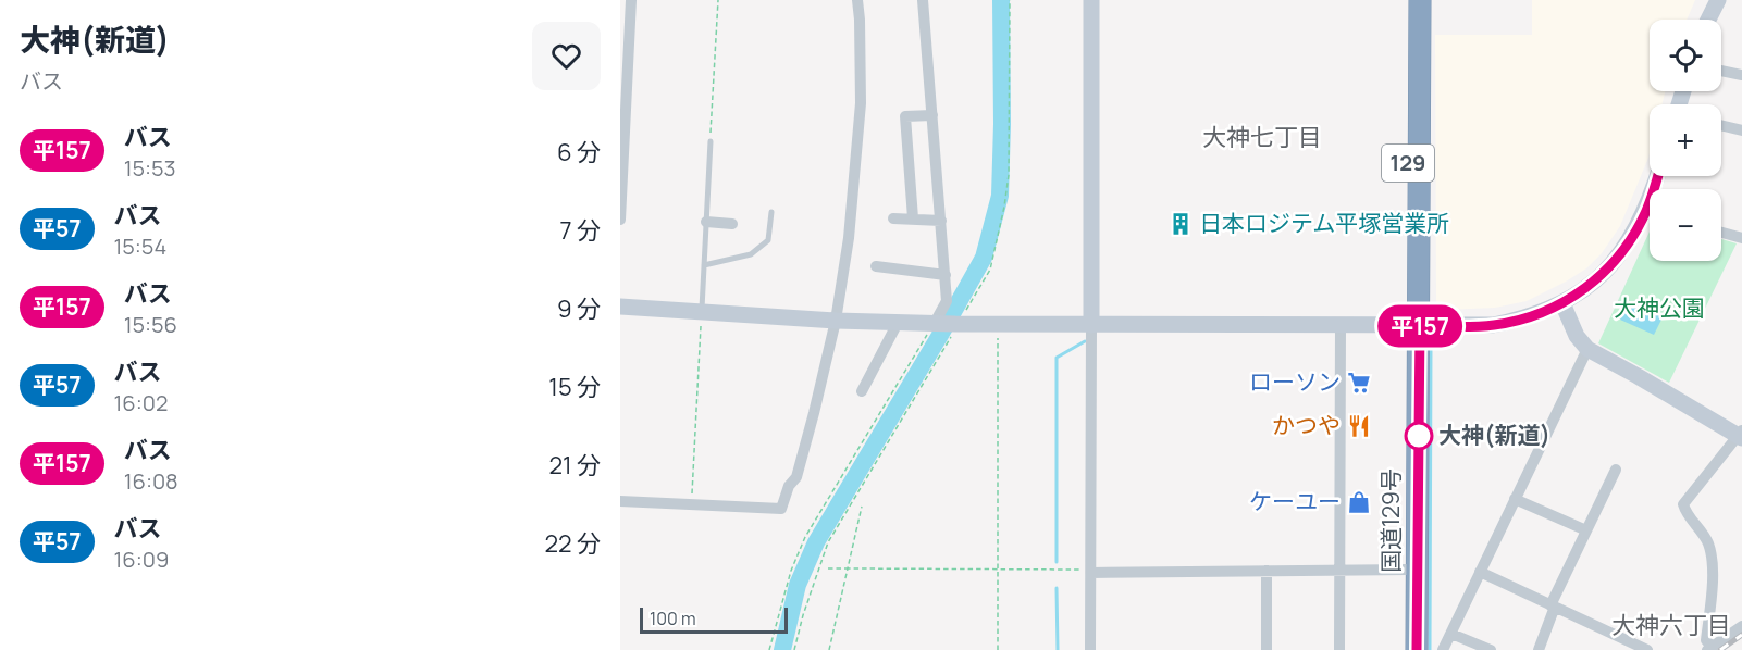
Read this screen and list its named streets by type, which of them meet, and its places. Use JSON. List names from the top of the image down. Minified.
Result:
{"streets":{"highway":["129","国道129号"]},"districts":["大神七丁目","大神六丁目"],"parks":["大神公園"],"places":{"building":["日本ロジテム平塚営業所"],"supermarket":["ローソン"],"restaurant":["かつや"],"other":["大神(新道)"],"shop":["ケーユー"]},"lines":["bus line 平157"],"scale_bar":"100 m","page":{"heading":["大神(新道)","バス"],"on_map":"平157","map_buttons":["+","−"],"list":[{"mark":"平157","name":"バス","note":"15:53","value":"6 分"},{"mark":"平57","name":"バス","note":"15:54","value":"7 分"},{"mark":"平157","name":"バス","note":"15:56","value":"9 分"},{"mark":"平57","name":"バス","note":"16:02","value":"15 分"},{"mark":"平157","name":"バス","note":"16:08","value":"21 分"},{"mark":"平57","name":"バス","note":"16:09","value":"22 分"}],"scale":"100 m"}}
